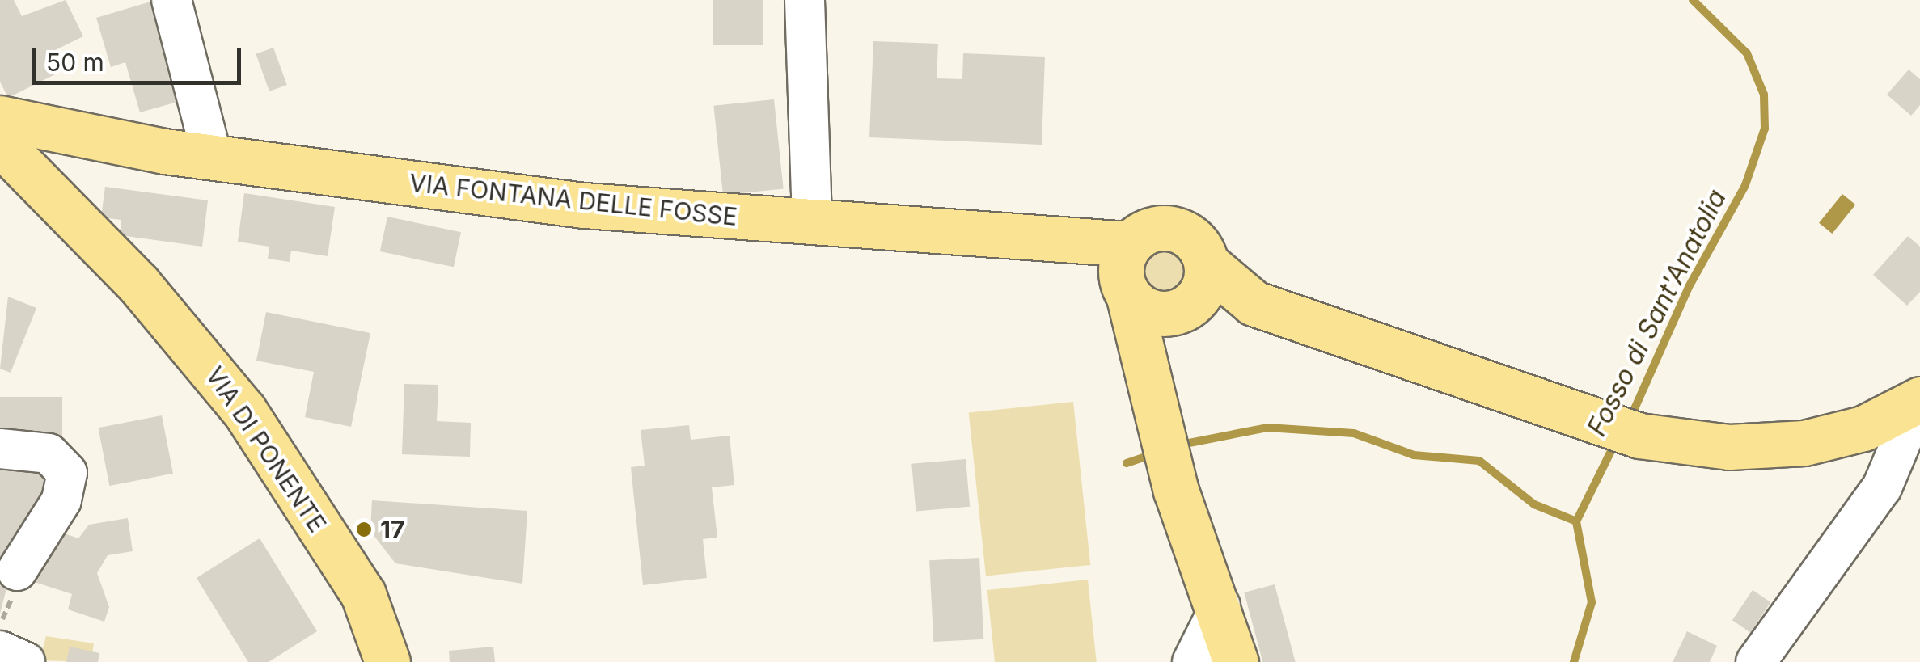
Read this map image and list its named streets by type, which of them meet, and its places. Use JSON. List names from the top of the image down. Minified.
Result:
{"streets":{"main road":["VIA FONTANA DELLE FOSSE","VIA DI PONENTE"]},"crossings":[["VIA FONTANA DELLE FOSSE","VIA DI PONENTE"]],"water":["Fosso di Sant'Anatolia"],"places":["17"],"scale_bar":"50 m"}
